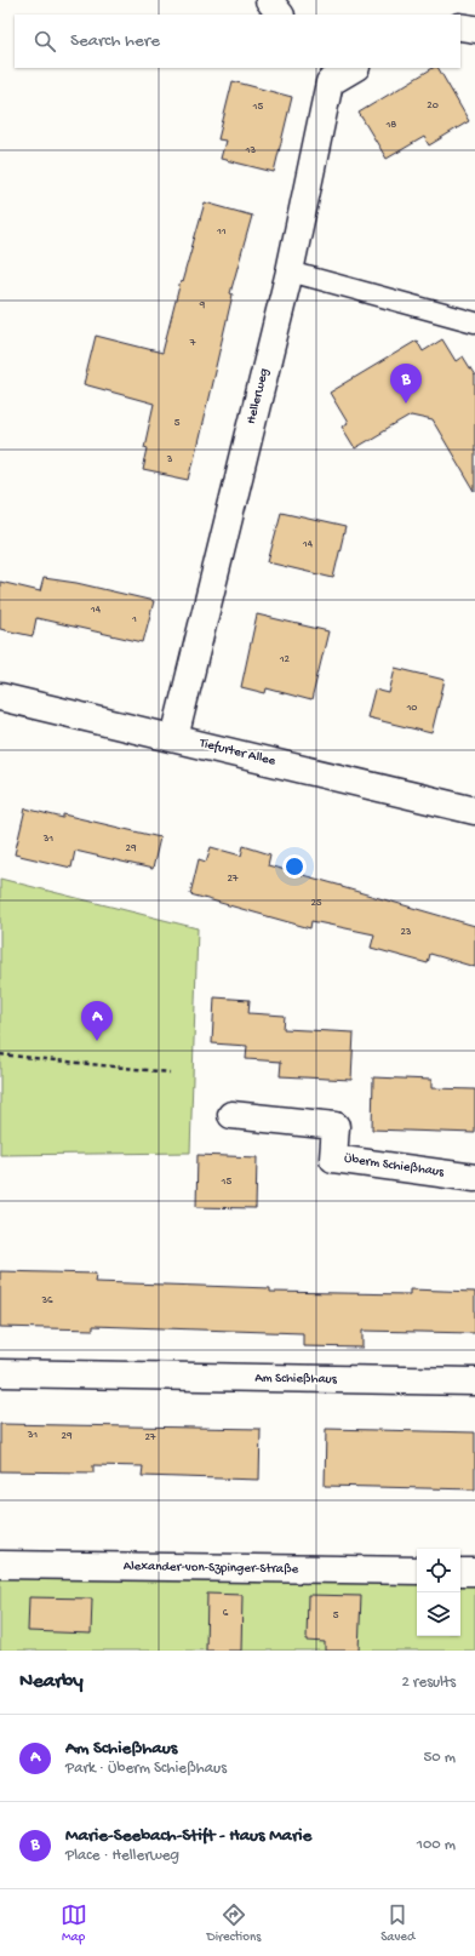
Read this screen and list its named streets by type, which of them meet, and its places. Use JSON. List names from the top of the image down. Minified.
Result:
{"streets":{"street":["Hellerweg","Tiefurter Allee","Überm Schießhaus","Am Schießhaus","Alexander-von-Szpinger-Straße"]},"crossings":[["Hellerweg","Tiefurter Allee"]],"house_numbers":["20","15","18","13","11","9","7","5","3","14","14","1","12","10","31","29","27","25","23","15","36","31","29","27","6","5"],"page":{"search":"Search here","pins":["B","A"],"heading":["Nearby","2 results"],"list":[{"mark":"A","name":"Am Schießhaus","note":"Park · Überm Schießhaus","value":"50 m"},{"mark":"B","name":"Marie-Seebach-Stift - Haus Marie","note":"Place · Hellerweg","value":"100 m"}],"nav":["Map","Directions","Saved"]}}
